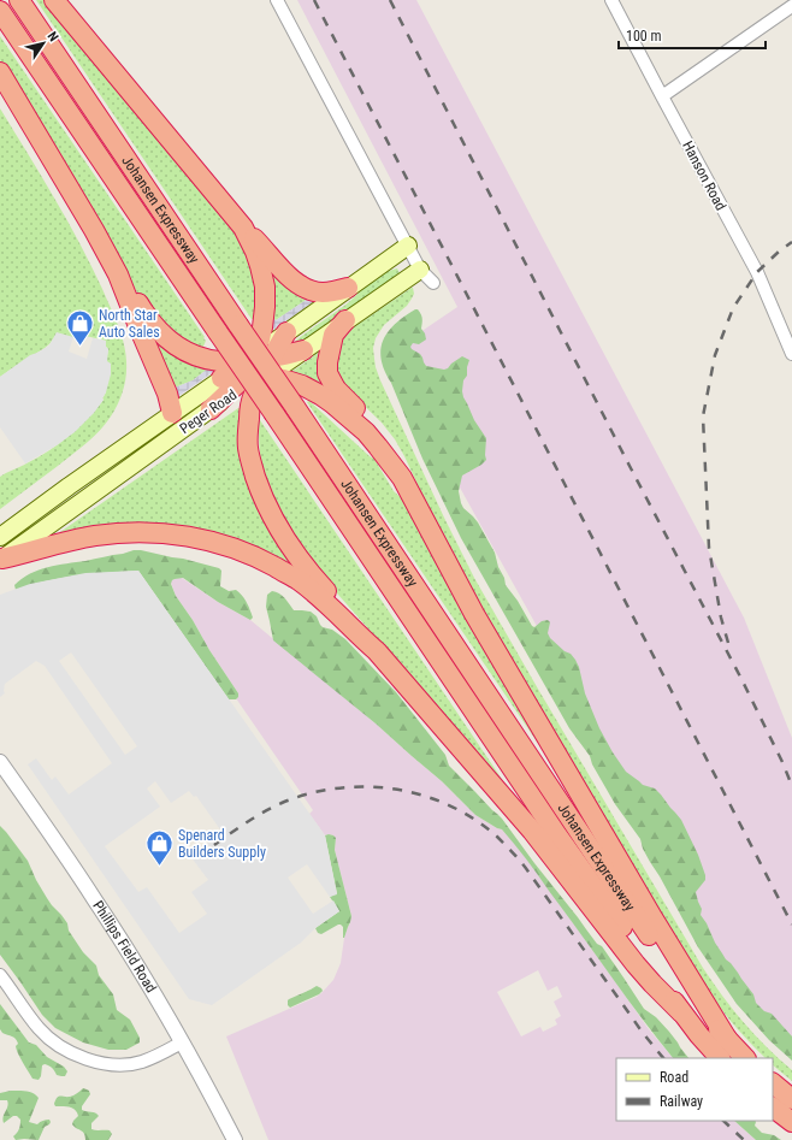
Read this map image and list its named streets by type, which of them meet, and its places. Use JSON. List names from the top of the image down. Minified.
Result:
{"streets":{"highway":["Johansen Expressway"],"main road":["Peger Road"],"street":["Hanson Road","Phillips Field Road"]},"places":{"shop":["North Star Auto Sales","Spenard Builders Supply"]},"legend":["Road","Railway"],"scale_bar":"100 m","north":"top right"}
